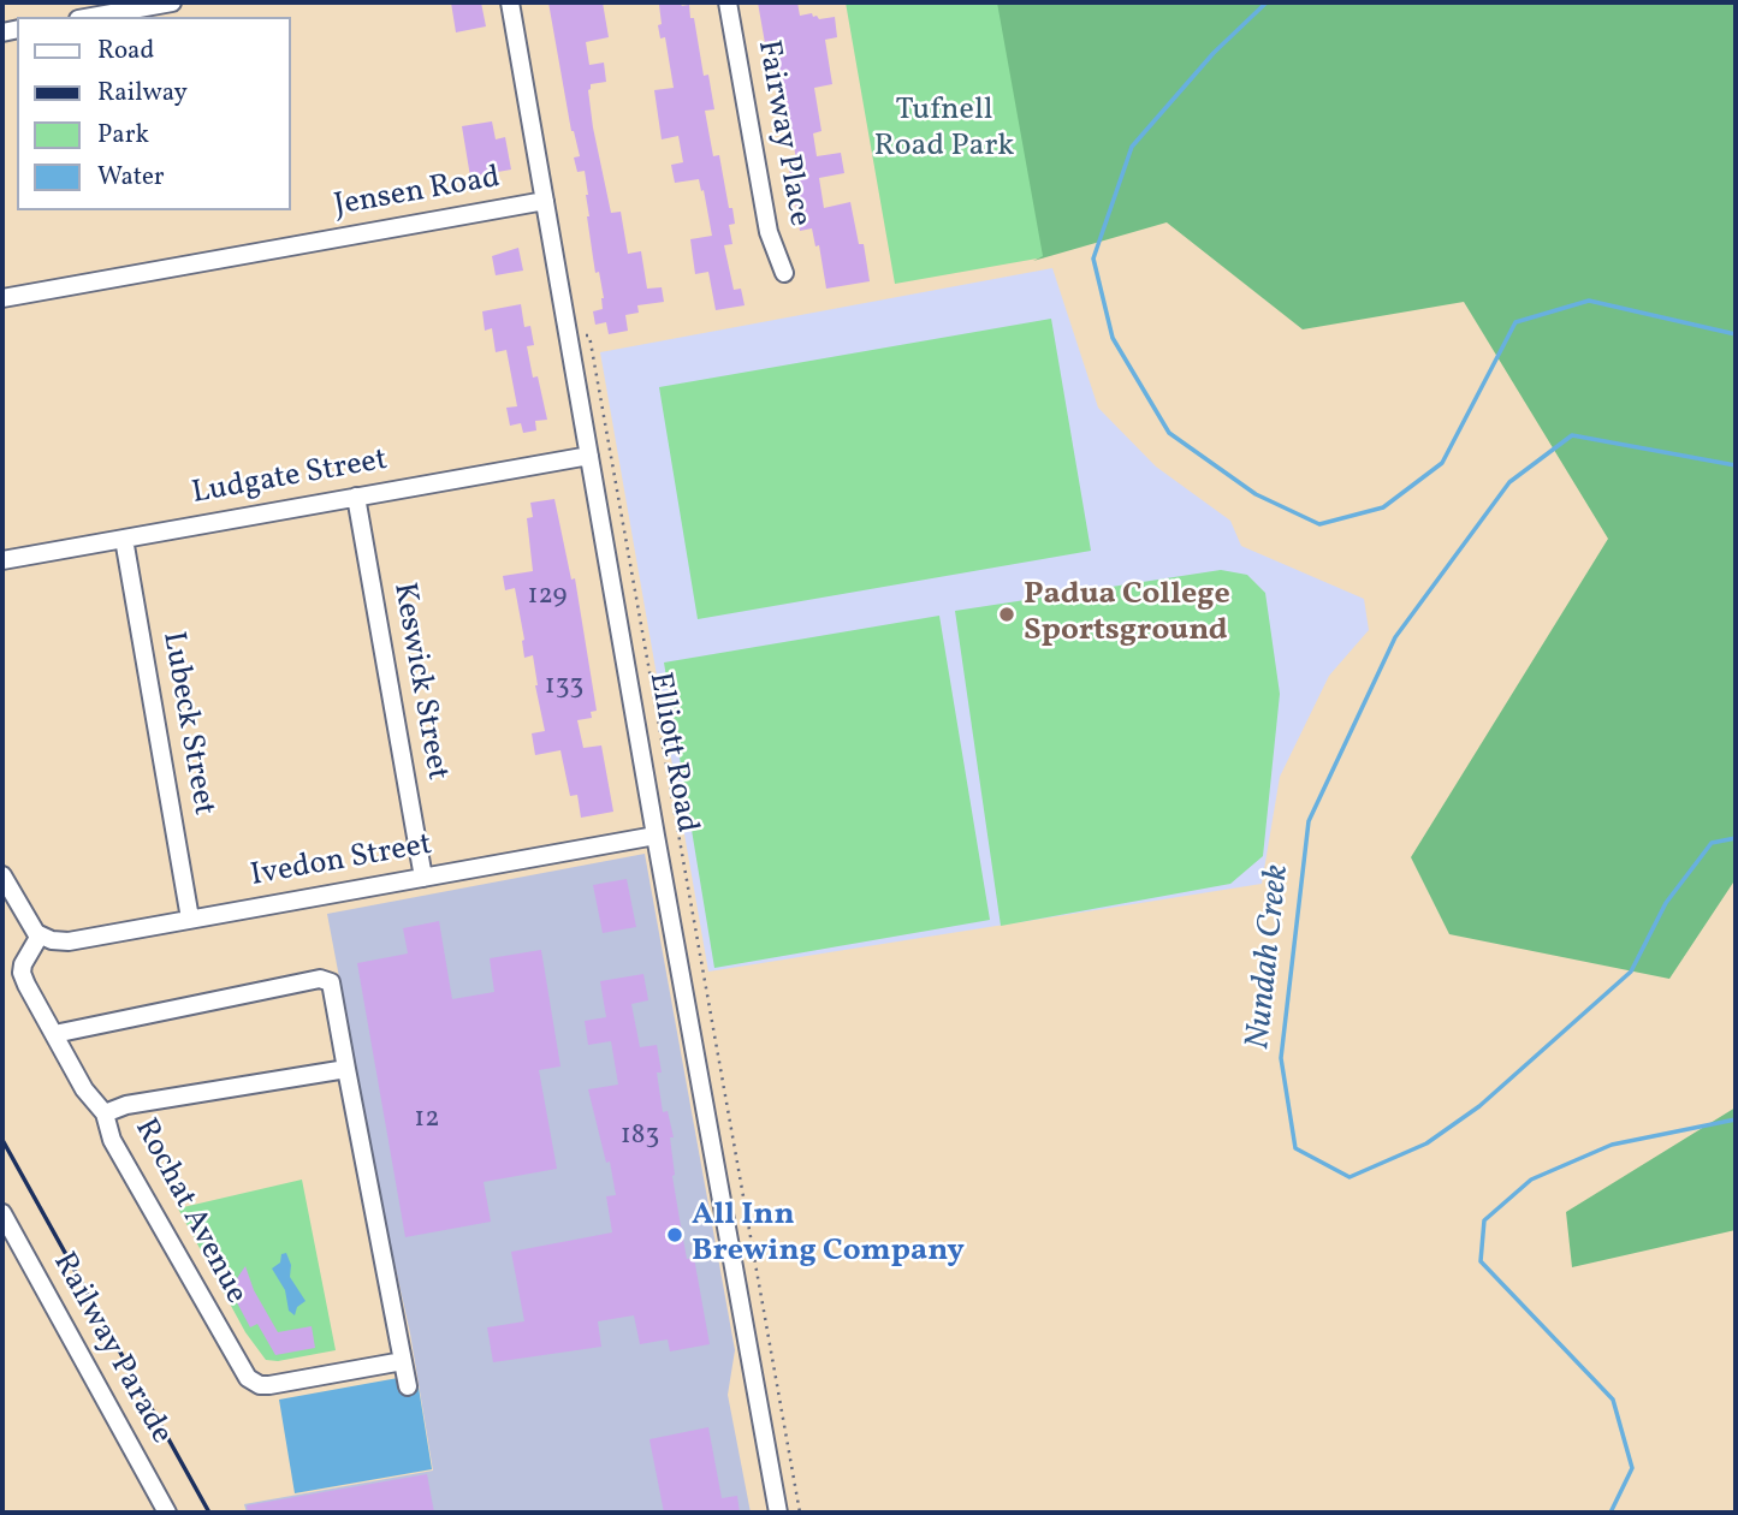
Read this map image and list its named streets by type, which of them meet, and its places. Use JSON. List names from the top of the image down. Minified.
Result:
{"streets":{"street":["Fairway Place","Jensen Road","Ludgate Street","Keswick Street","Lubeck Street","Elliott Road","Ivedon Street","Rochat Avenue","Railway Parade"]},"crossings":[["Jensen Road","Elliott Road"],["Ludgate Street","Keswick Street"],["Ludgate Street","Lubeck Street"],["Ludgate Street","Elliott Road"],["Keswick Street","Ivedon Street"],["Lubeck Street","Ivedon Street"],["Elliott Road","Ivedon Street"],["Ivedon Street","Rochat Avenue"]],"water":["Nundah Creek"],"parks":["Tufnell Road Park"],"places":["Padua College Sportsground","All Inn Brewing Company"],"house_numbers":["129","133","12","183"],"legend":["Road","Railway","Park","Water"]}
